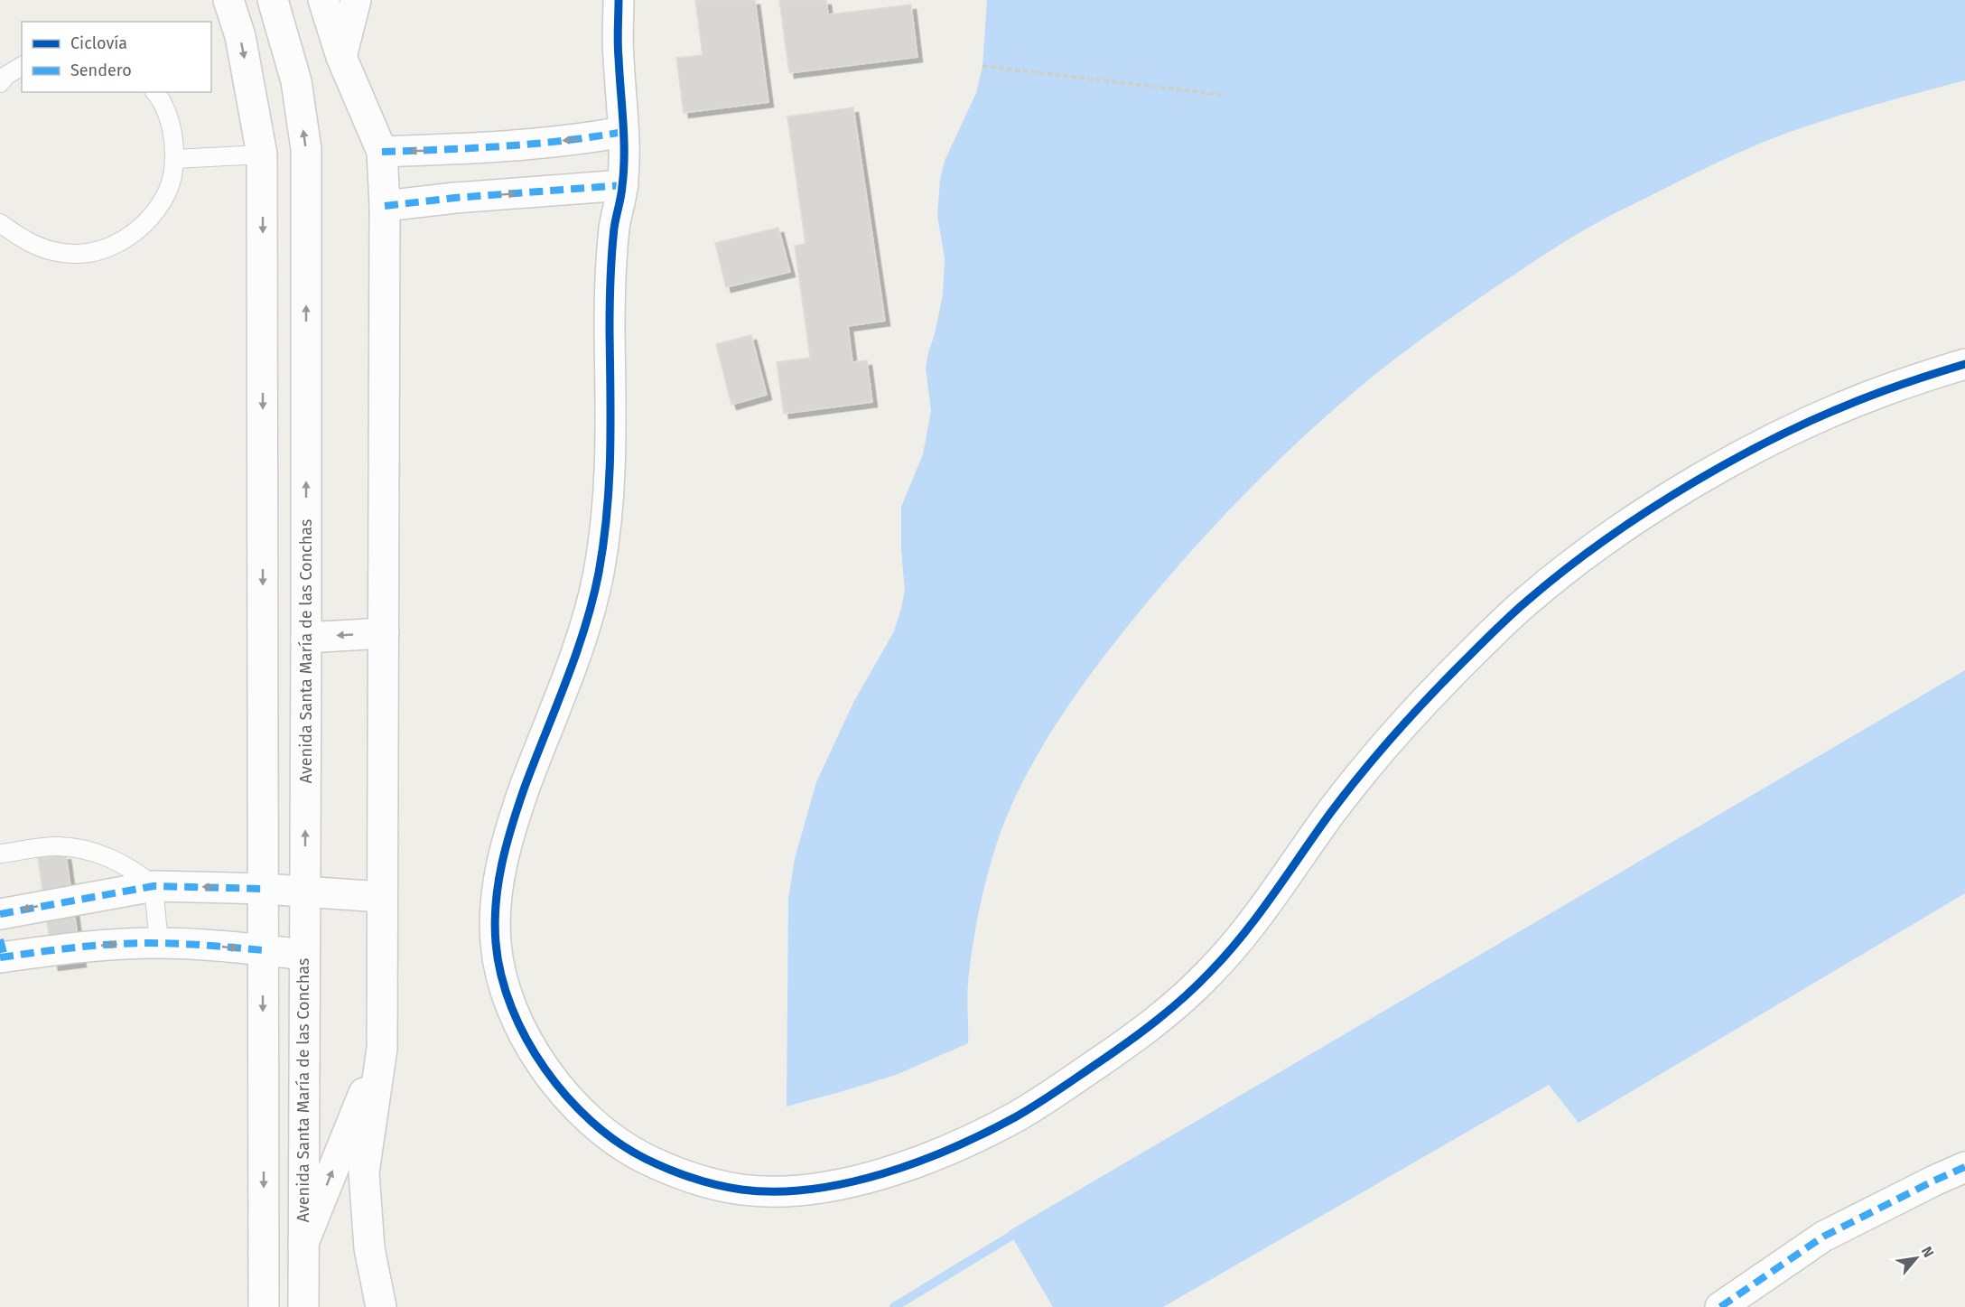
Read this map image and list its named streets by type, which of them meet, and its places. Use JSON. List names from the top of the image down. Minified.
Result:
{"streets":{"street":["Avenida Santa María de las Conchas"]},"legend":["Ciclovía","Sendero"],"north":"top right"}
